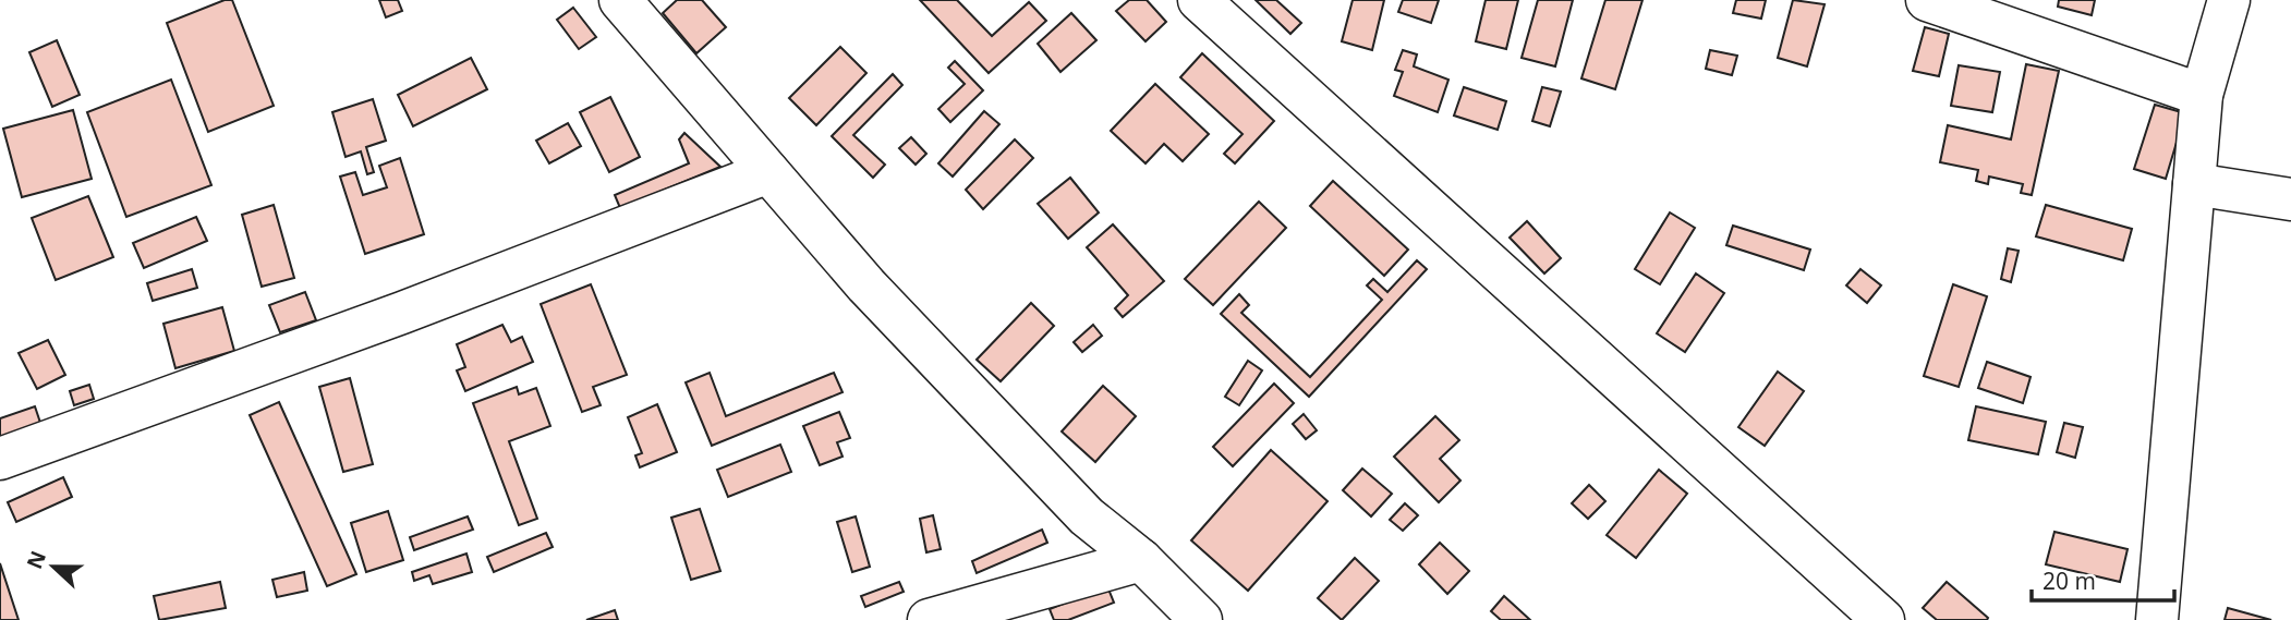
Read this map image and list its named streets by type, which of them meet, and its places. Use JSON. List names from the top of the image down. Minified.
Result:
{"scale_bar":"20 m","north":"left"}
